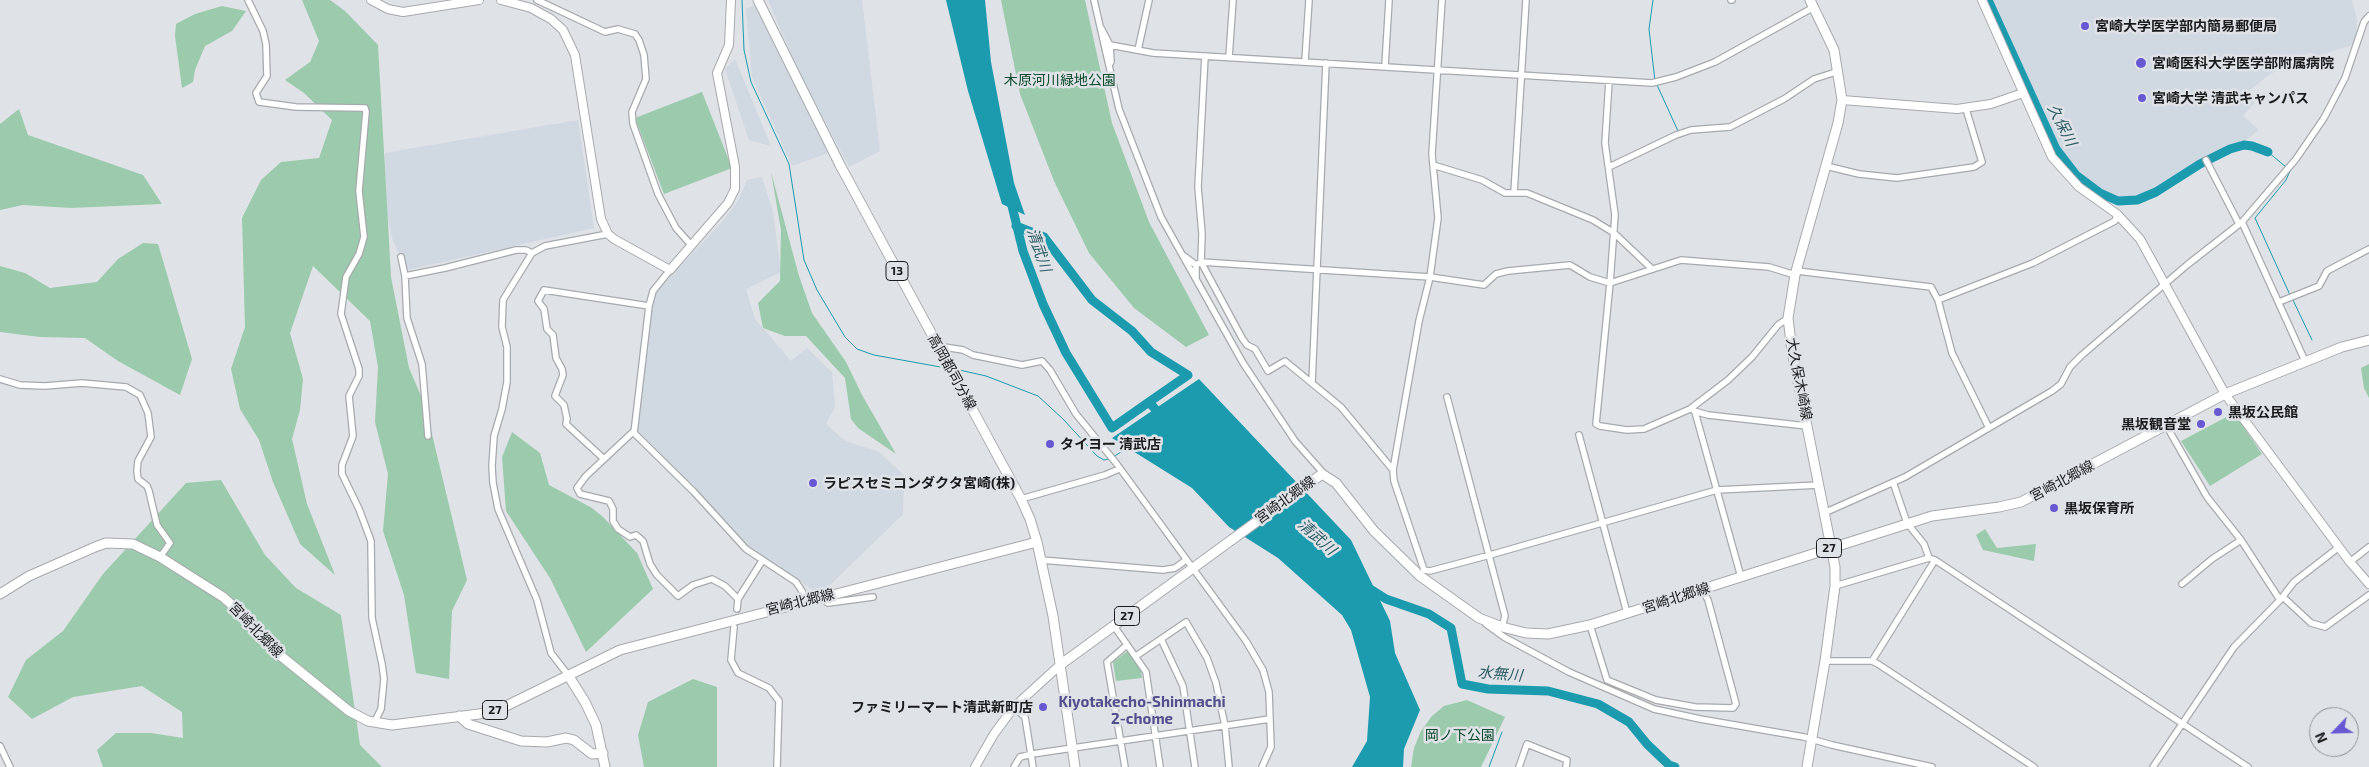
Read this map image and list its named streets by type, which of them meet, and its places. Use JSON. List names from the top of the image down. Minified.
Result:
{"streets":{"main road":["13","高岡都司分線","大久保木崎線","宮崎北郷線","27"]},"crossings":[["高岡都司分線","宮崎北郷線"],["大久保木崎線","宮崎北郷線"],["宮崎北郷線","27"]],"districts":["Kiyotakecho-Shinmachi 2-chome"],"water":["久保川","清武川","水無川"],"parks":["木原河川緑地公園","岡ノ下公園"],"places":["宮崎大学医学部内簡易郵便局","宮崎医科大学医学部附属病院","宮崎大学 清武キャンパス","黒坂公民館","黒坂観音堂","タイヨー 清武店","ラピスセミコンダクタ宮崎(株)","黒坂保育所","ファミリーマート清武新町店"],"north":"bottom left"}
